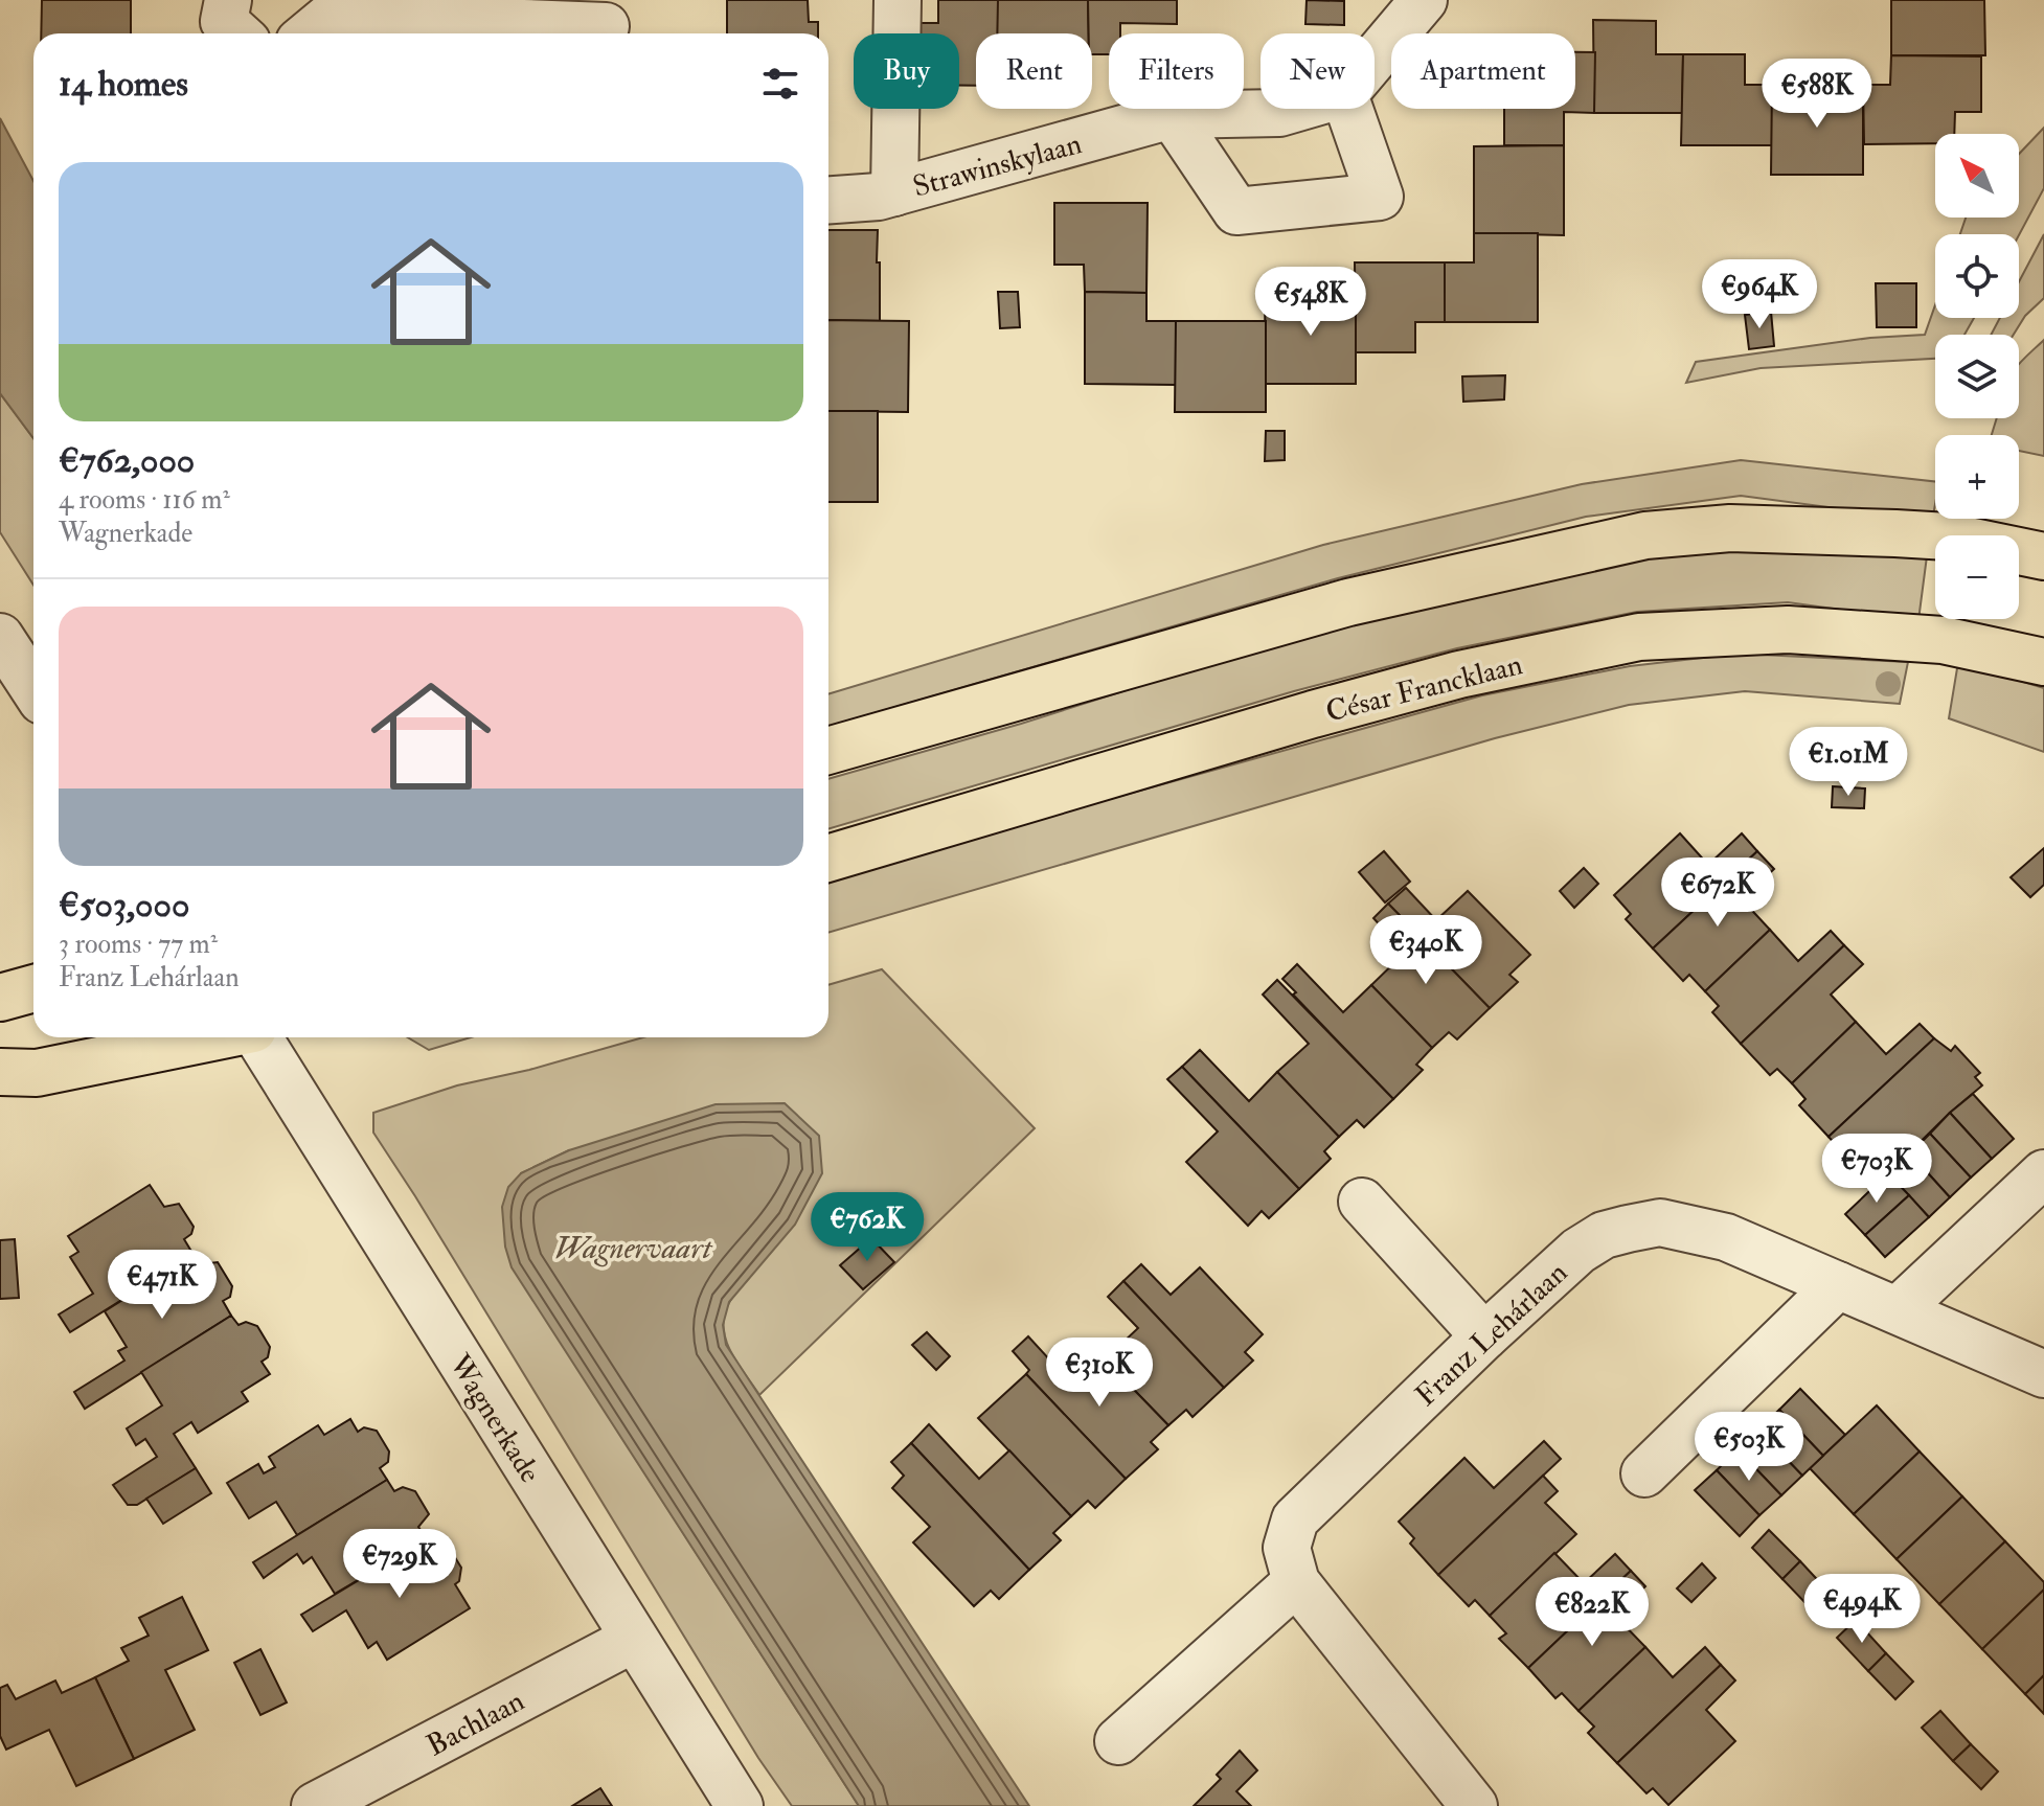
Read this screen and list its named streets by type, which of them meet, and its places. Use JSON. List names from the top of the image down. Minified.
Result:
{"streets":{"main road":["César Francklaan"],"street":["Strawinskylaan","Franz Lehárlaan","Wagnerkade","Bachlaan"]},"crossings":[["Wagnerkade","Bachlaan"]],"water":["Wagnervaart"],"north":"top left","page":{"chip":["Buy","Rent","Filters","New","Apartment"],"heading":"14 homes","price":["€588K","€964K","€548K","€1.01M","€672K","€340K","€703K","€762K","€471K","€310K","€503K","€729K","€494K","€822K"],"map_buttons":["+","−"],"list":[{"name":"€762,000","note":"4 rooms · 116 m² · Wagnerkade"},{"name":"€503,000","note":"3 rooms · 77 m² · Franz Lehárlaan"}]}}
